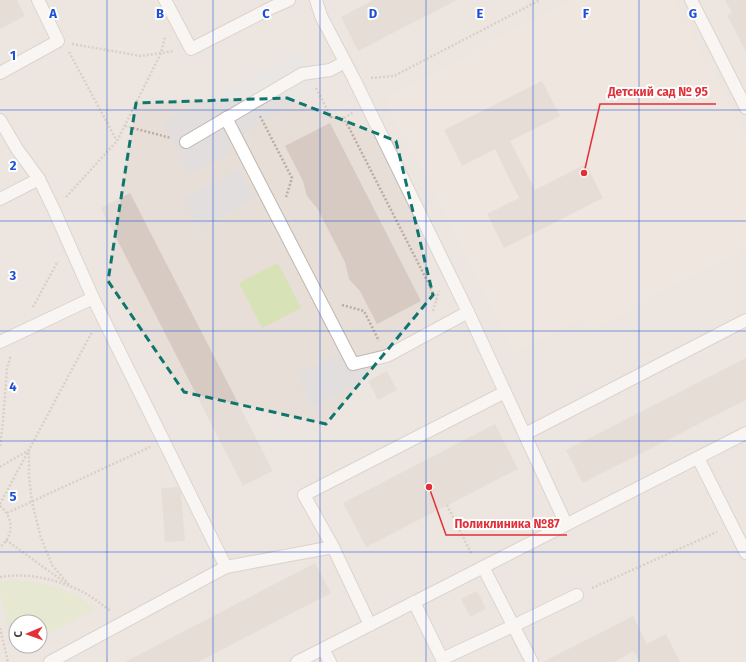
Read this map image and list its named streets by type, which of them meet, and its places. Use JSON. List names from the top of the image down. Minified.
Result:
{"places":["Детский сад № 95","Поликлиника №87"],"north":"left","grid":{"columns":["A","B","C","D","E","F","G"],"rows":["1","2","3","4","5"]}}
